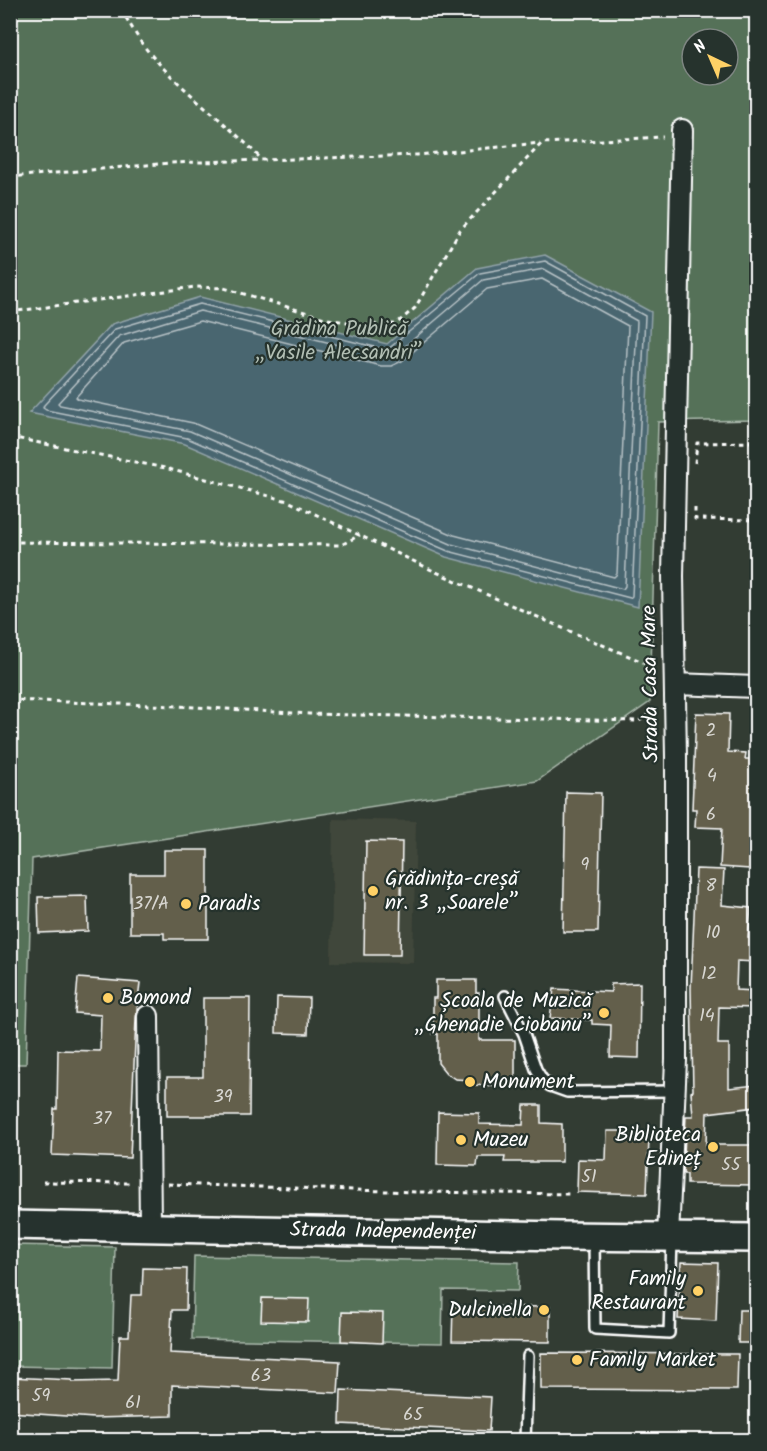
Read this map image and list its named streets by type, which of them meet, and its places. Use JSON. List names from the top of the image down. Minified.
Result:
{"streets":{"main road":["Strada Independenței"],"street":["Strada Casa Mare"]},"crossings":[["Strada Casa Mare","Strada Independenței"]],"parks":["Grădina Publică „Vasile Alecsandri”"],"places":["Grădinița-creșă nr. 3 „Soarele”","Paradis","Bomond","Școala de Muzică „Ghenadie Ciobanu”","Monument","Muzeu","Biblioteca Edineț","Family Restaurant","Dulcinella","Family Market"],"house_numbers":["2","4","6","9","8","37/A","10","12","14","39","37","55","51","63","59","61","65"],"north":"top left"}
